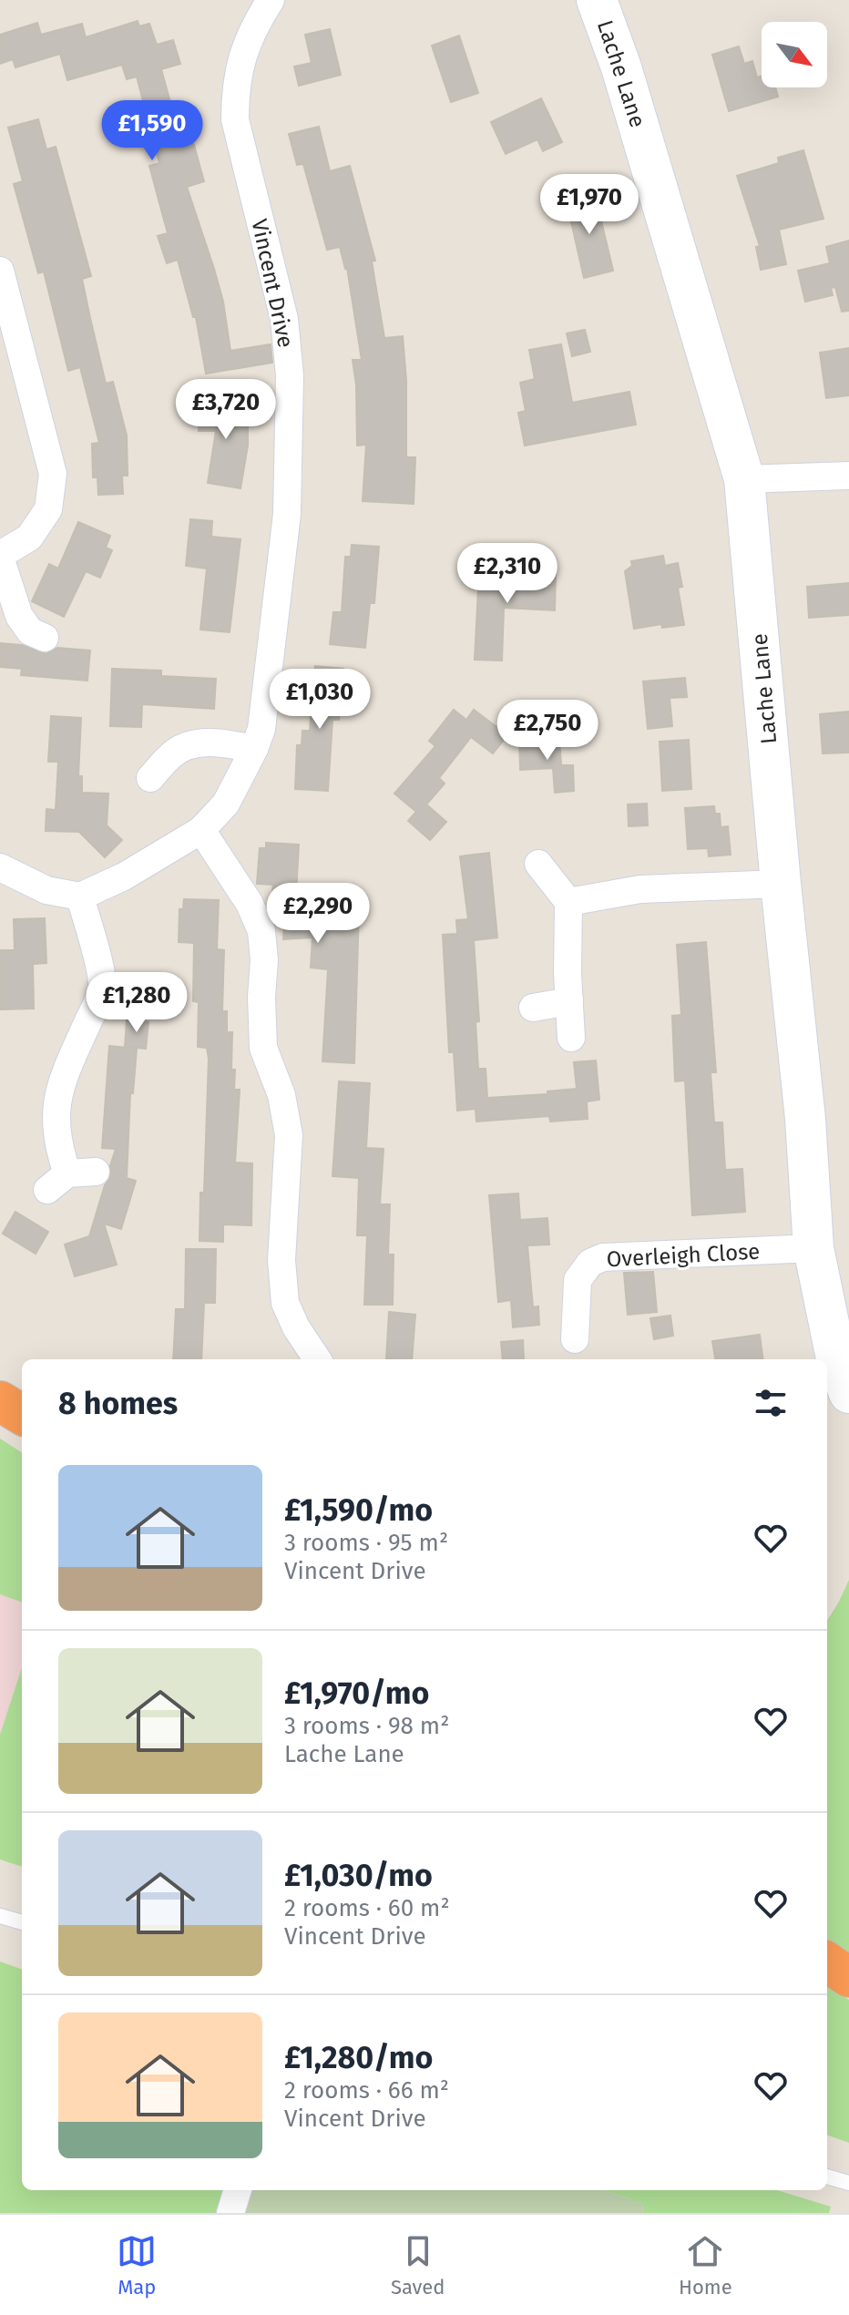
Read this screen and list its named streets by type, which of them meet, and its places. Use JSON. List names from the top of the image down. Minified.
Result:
{"streets":{"street":["Lache Lane","Vincent Drive","Overleigh Close"]},"crossings":[["Lache Lane","Overleigh Close"]],"north":"bottom right","page":{"price":["£1,590","£1,970","£3,720","£2,310","£1,030","£2,750","£2,290","£1,280"],"heading":"8 homes","list":[{"name":"£1,590/mo","note":"3 rooms · 95 m² · Vincent Drive"},{"name":"£1,970/mo","note":"3 rooms · 98 m² · Lache Lane"},{"name":"£1,030/mo","note":"2 rooms · 60 m² · Vincent Drive"},{"name":"£1,280/mo","note":"2 rooms · 66 m² · Vincent Drive"}],"tabs":["Map","Saved","Home"]}}
